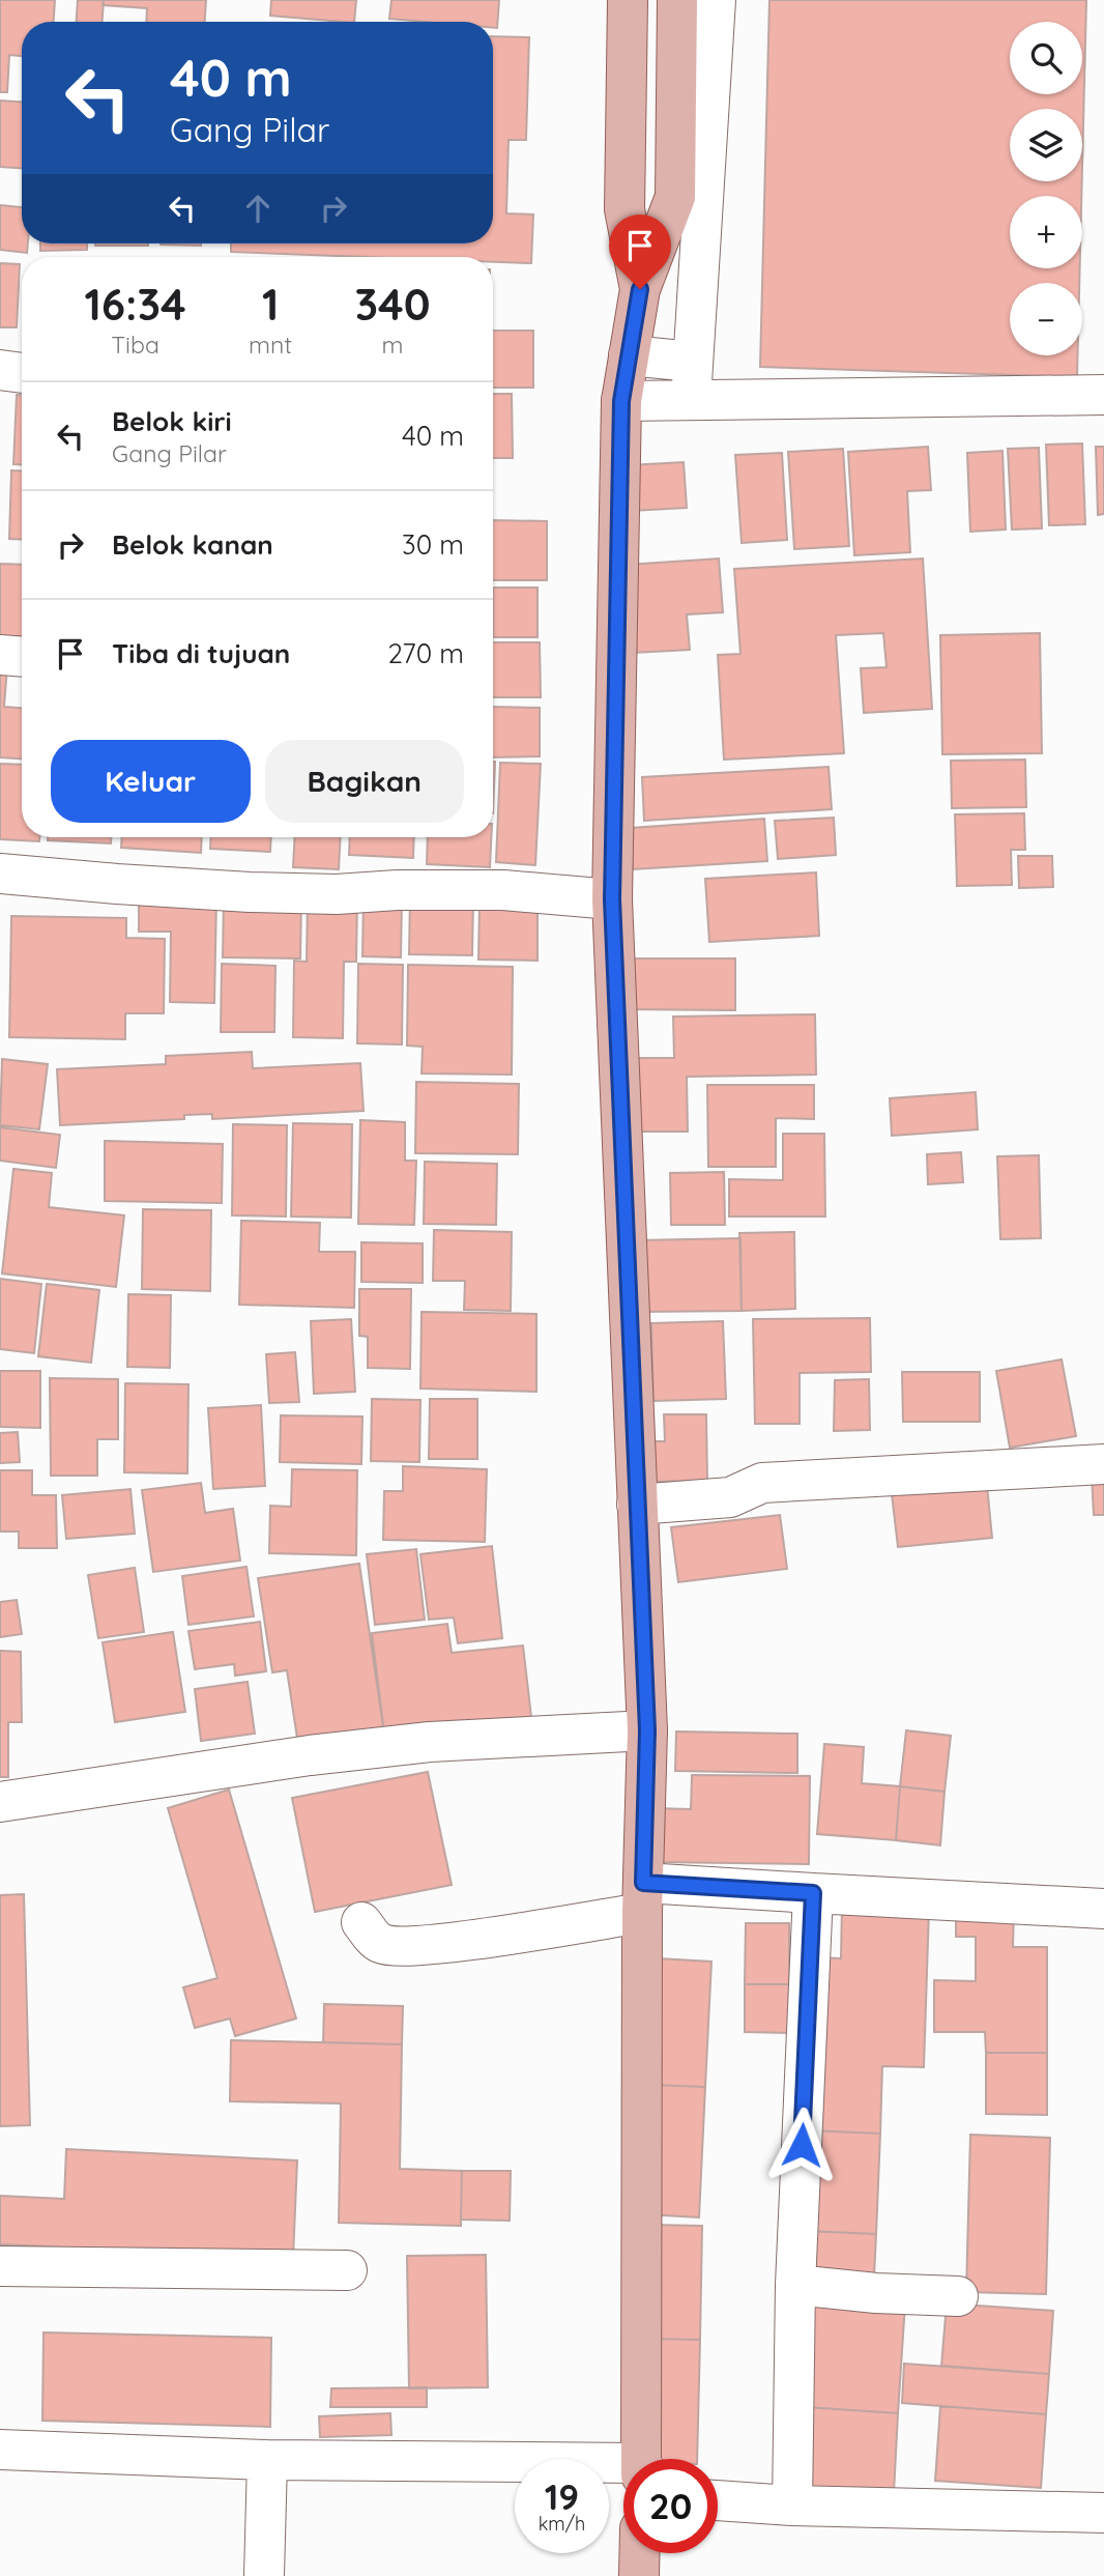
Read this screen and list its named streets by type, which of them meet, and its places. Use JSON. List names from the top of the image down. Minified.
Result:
{"page":{"map_buttons":["+","−"],"turn":["40 m","Gang Pilar"],"eta":["16:34","Tiba","1","mnt","340","m"],"list":[{"name":"Belok kiri","note":"Gang Pilar","value":"40 m"},{"name":"Belok kanan","value":"30 m"},{"name":"Tiba di tujuan","value":"270 m"}],"buttons":["Keluar","Bagikan"],"speed":"19 km/h","limit":"20"}}
